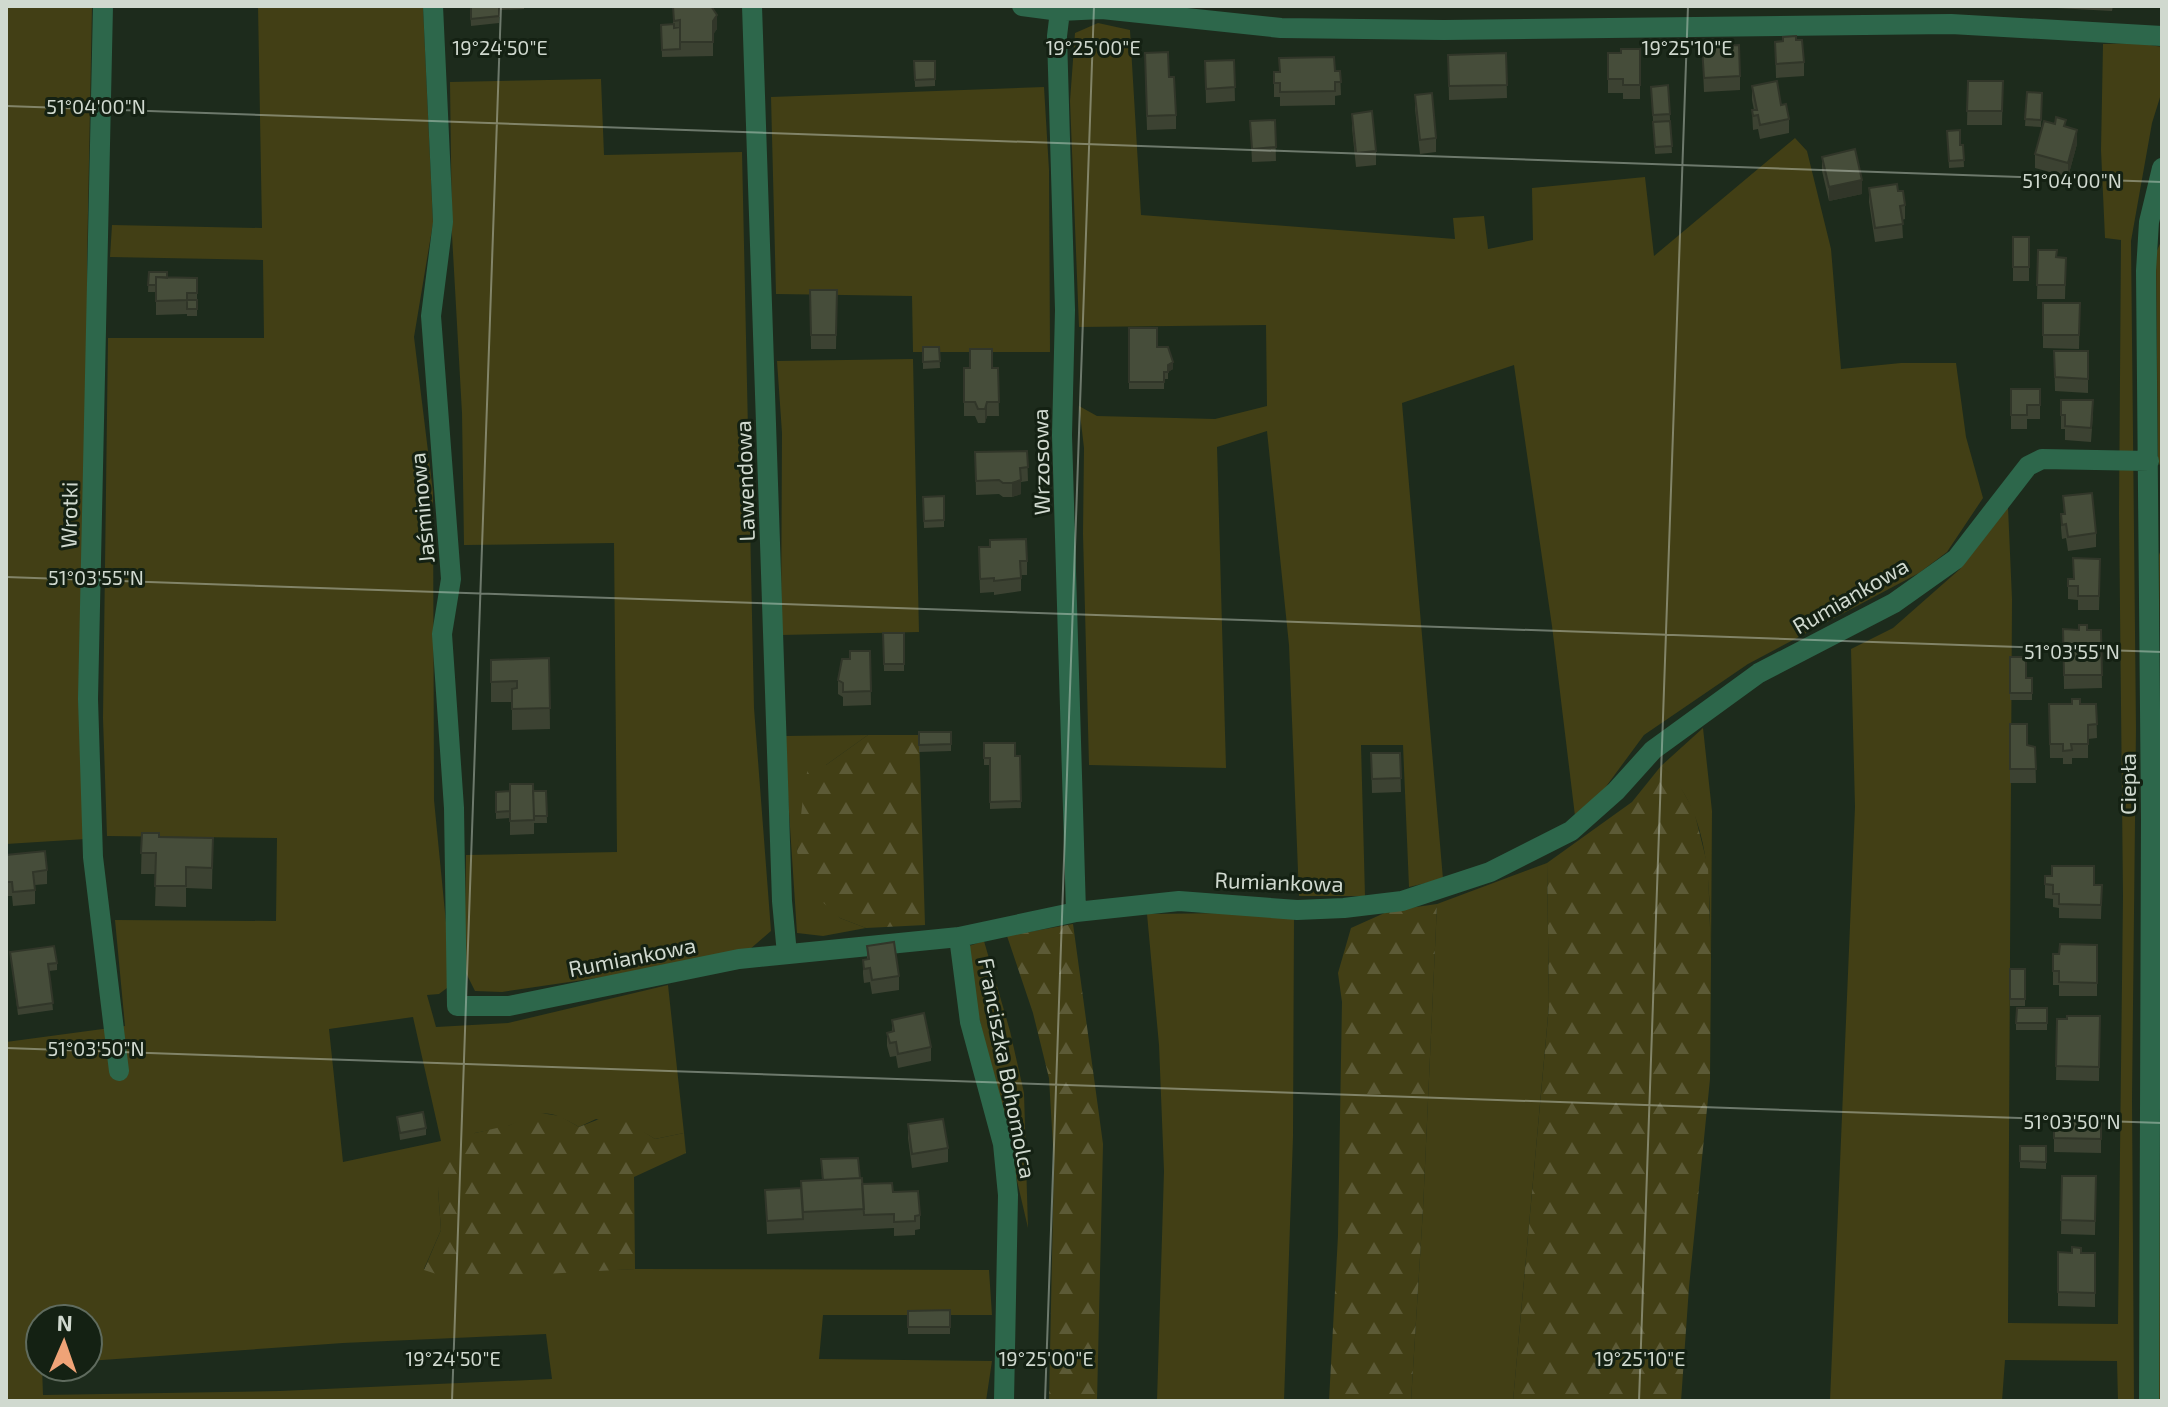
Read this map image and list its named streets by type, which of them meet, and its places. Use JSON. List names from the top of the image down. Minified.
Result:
{"streets":{"street":["Wrzosowa","Lawendowa","Jaśminowa","Wrotki","Rumiankowa","Ciepła","Franciszka Bohomolca"]},"crossings":[["Wrzosowa","Rumiankowa"],["Lawendowa","Rumiankowa"],["Jaśminowa","Rumiankowa"],["Rumiankowa","Ciepła"],["Rumiankowa","Franciszka Bohomolca"]],"north":"top","coordinates":["19°24'50\"E","19°25'00\"E","19°25'10\"E","51°04'00\"N","51°03'55\"N","51°03'50\"N"]}
